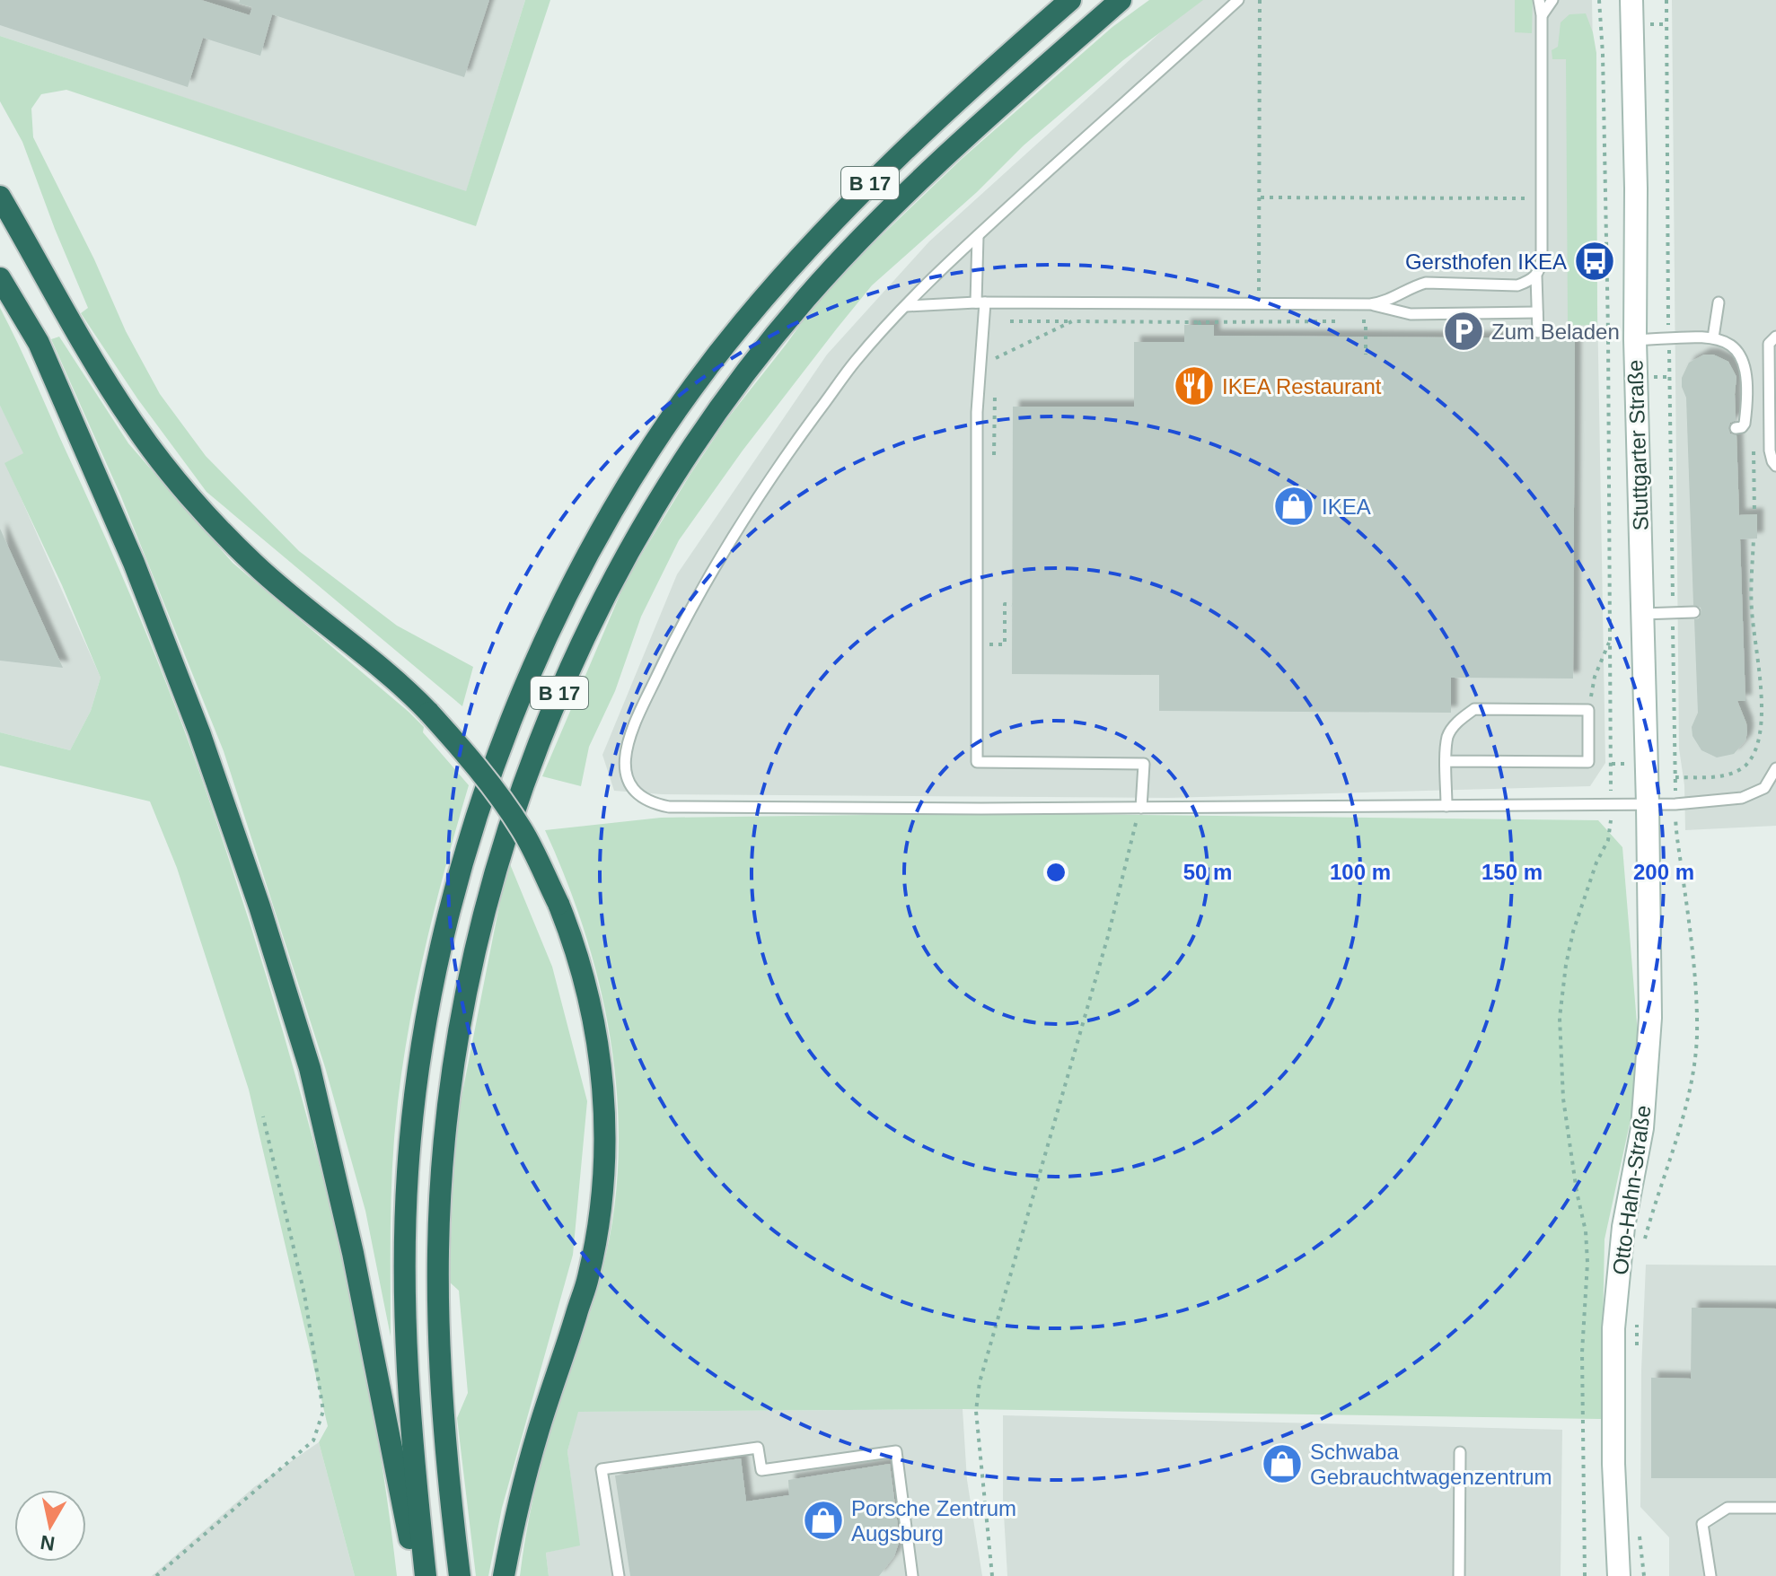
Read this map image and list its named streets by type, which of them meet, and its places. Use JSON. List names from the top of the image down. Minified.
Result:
{"streets":{"highway":["B 17"],"street":["Stuttgarter Straße","Otto-Hahn-Straße"]},"crossings":[["Stuttgarter Straße","Otto-Hahn-Straße"]],"places":{"bus stop":["Gersthofen IKEA"],"parking":["Zum Beladen"],"restaurant":["IKEA Restaurant"],"shop":["IKEA","Schwaba Gebrauchtwagenzentrum","Porsche Zentrum Augsburg"]},"north":"bottom","rings":["50 m","100 m","150 m","200 m"]}
